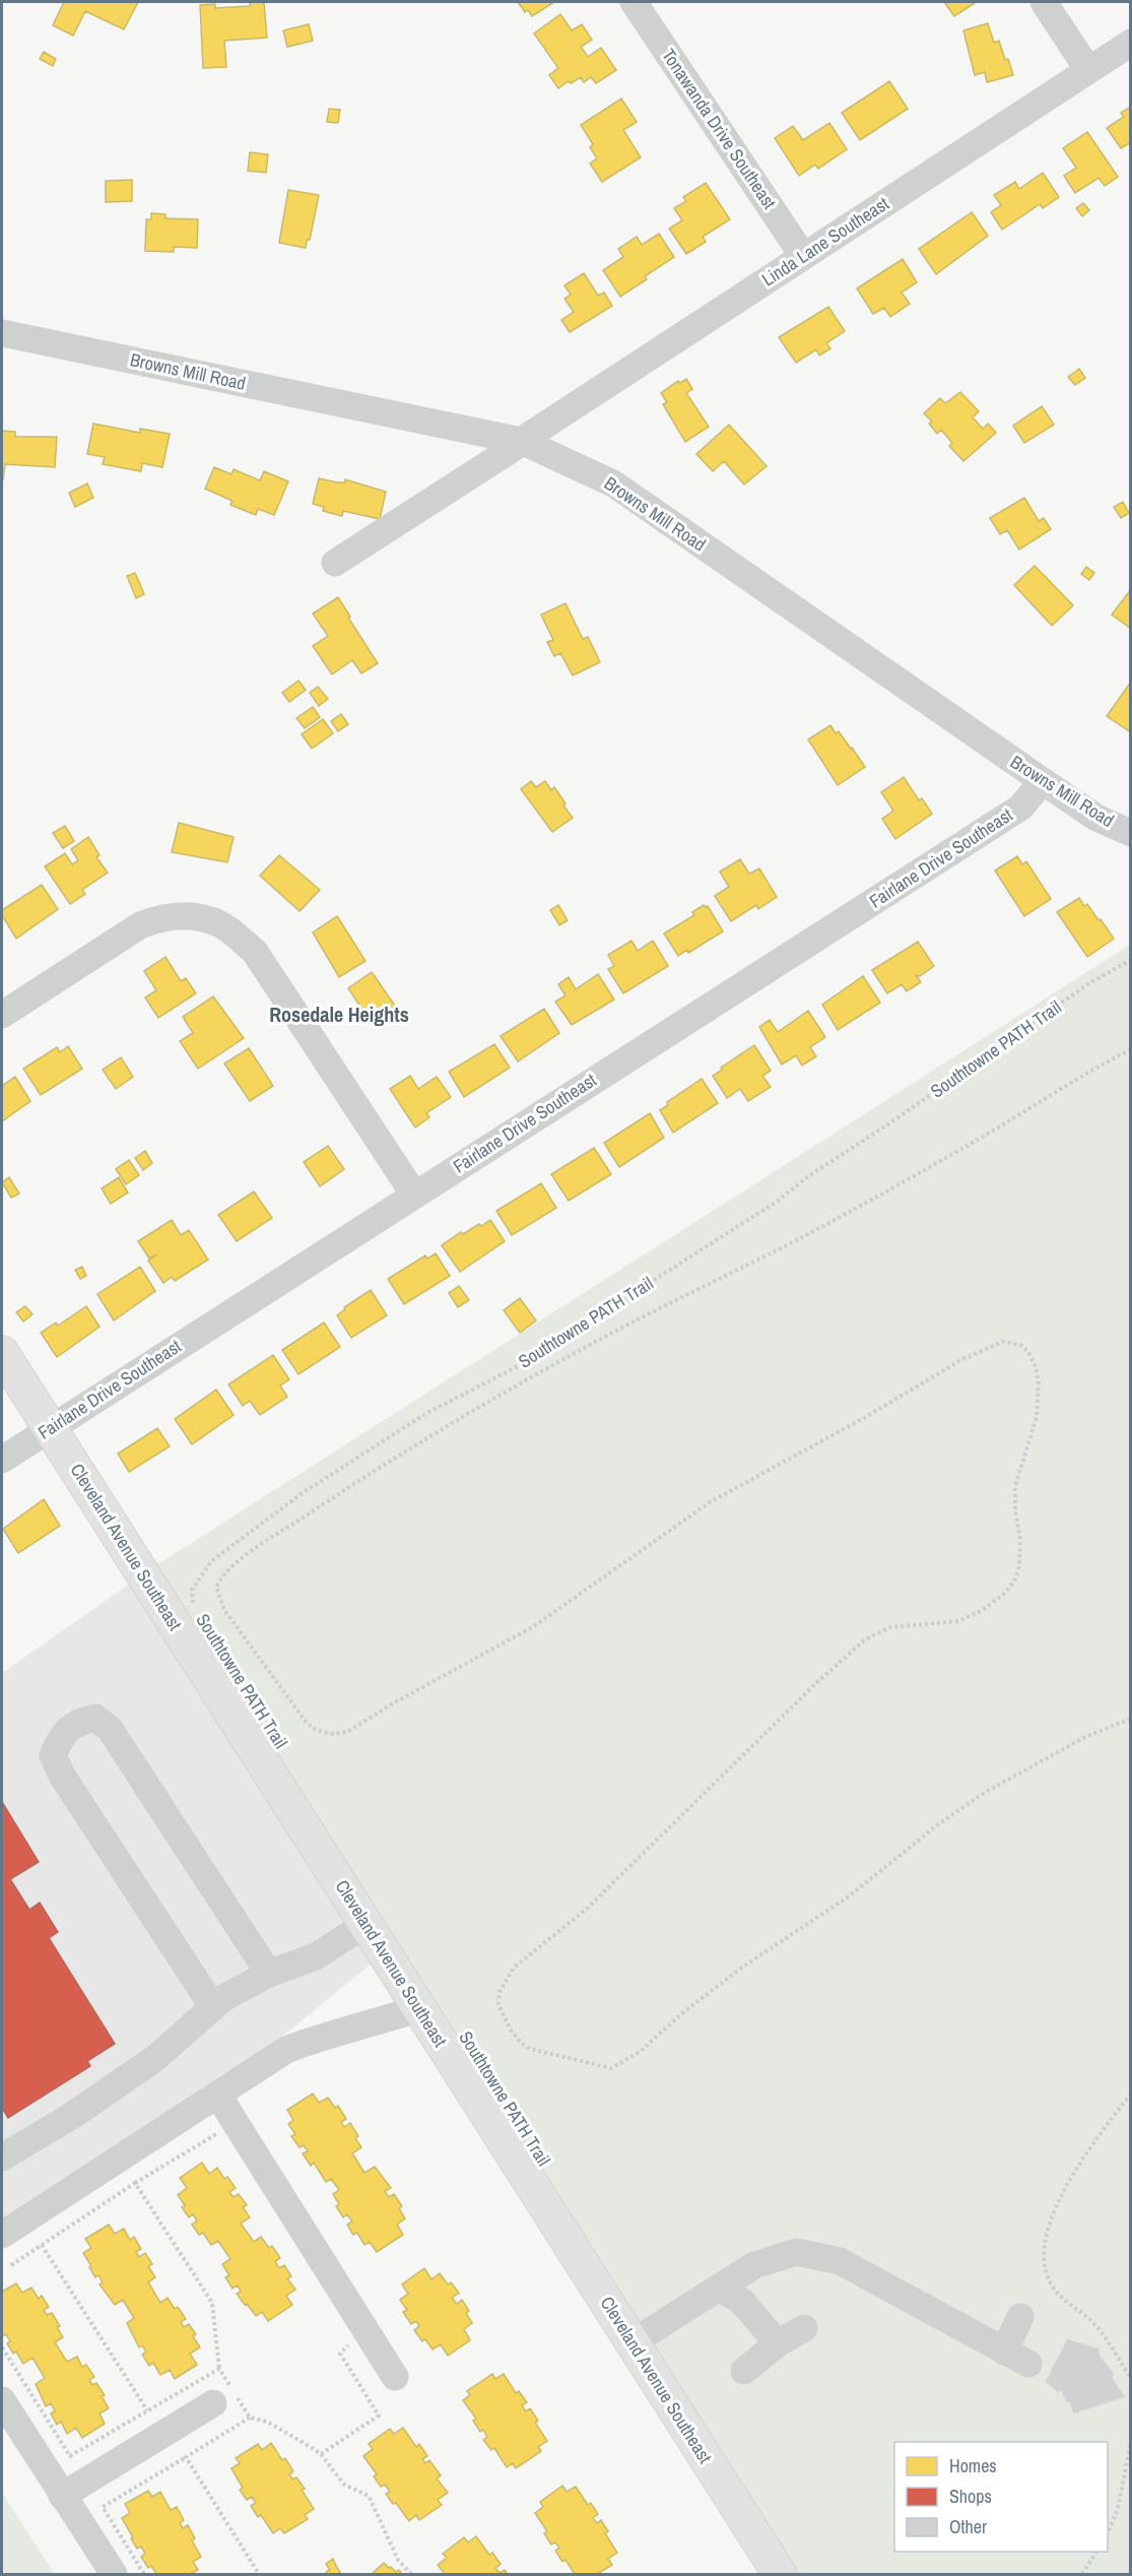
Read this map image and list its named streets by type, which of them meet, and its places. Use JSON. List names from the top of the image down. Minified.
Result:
{"streets":{"main road":["Cleveland Avenue Southeast"],"street":["Tonawanda Drive Southeast","Linda Lane Southeast","Browns Mill Road","Fairlane Drive Southeast"],"path":["Southtowne PATH Trail"]},"crossings":[["Tonawanda Drive Southeast","Linda Lane Southeast"],["Linda Lane Southeast","Browns Mill Road"],["Browns Mill Road","Fairlane Drive Southeast"],["Fairlane Drive Southeast","Cleveland Avenue Southeast"]],"districts":["Rosedale Heights"],"legend":["Homes","Shops","Other"]}
